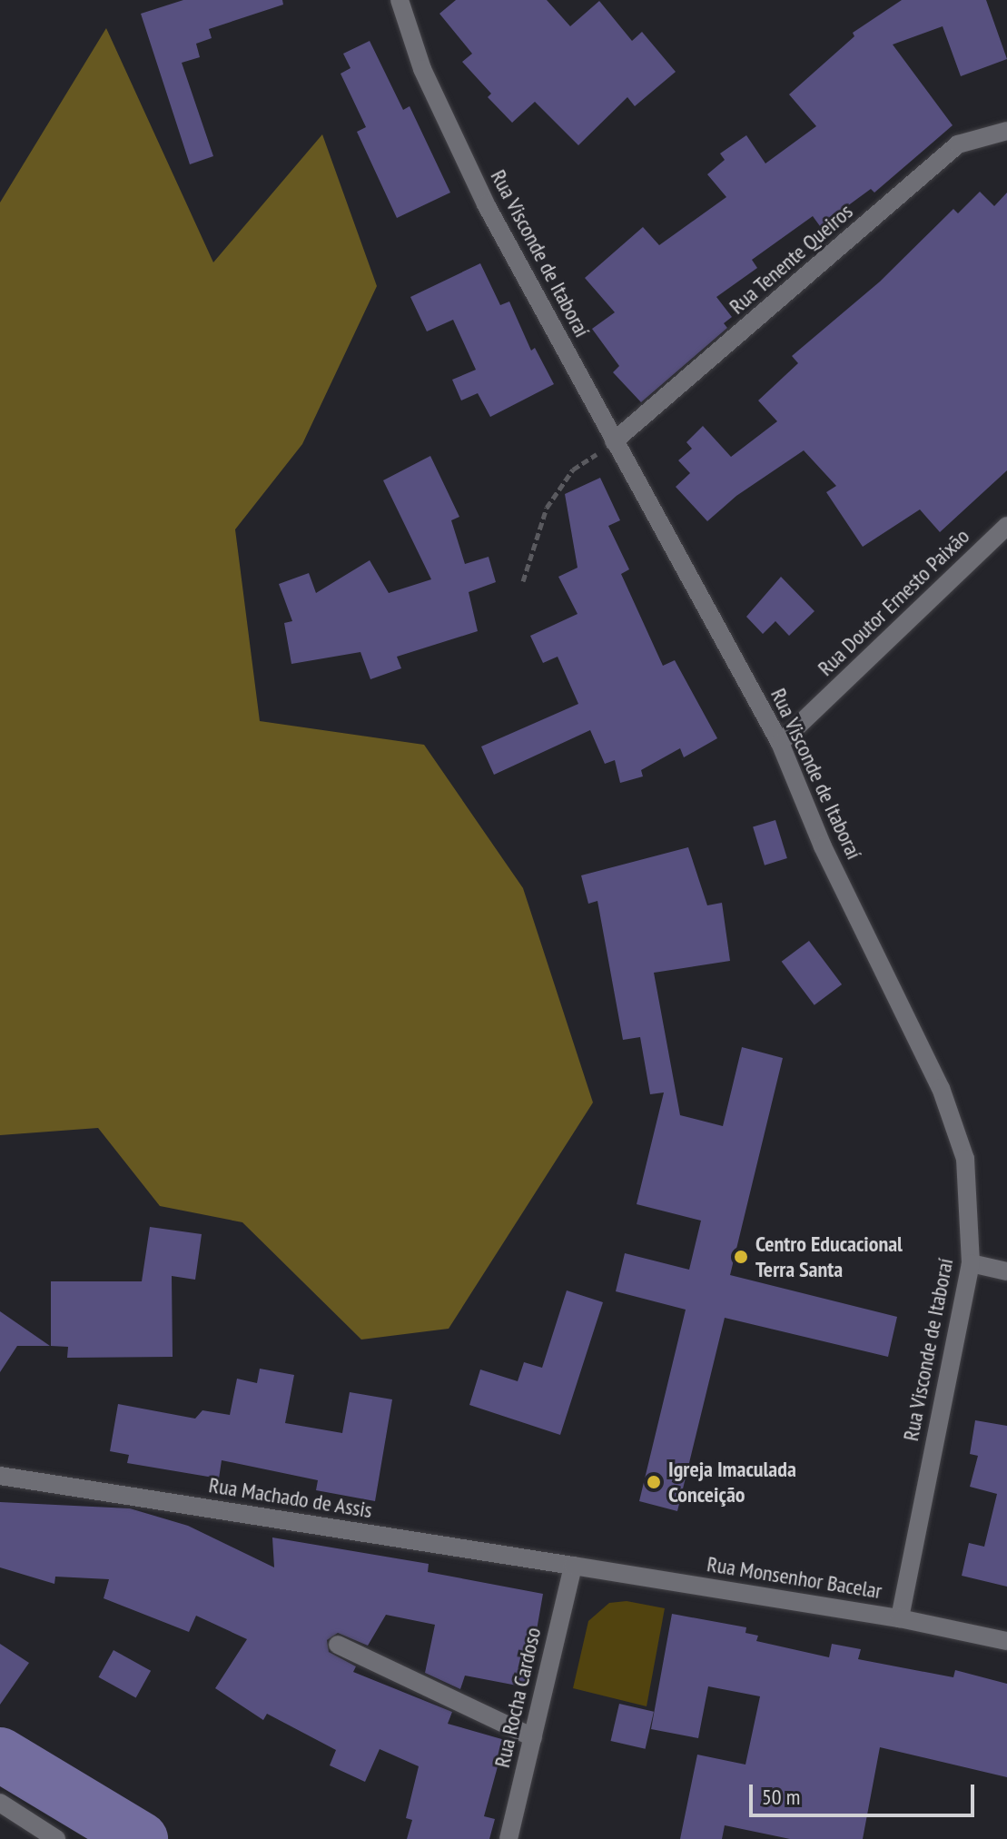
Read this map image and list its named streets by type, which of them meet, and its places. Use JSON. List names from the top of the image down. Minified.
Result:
{"streets":{"street":["Rua Visconde de Itaboraí","Rua Tenente Queiros","Rua Doutor Ernesto Paixão","Rua Machado de Assis","Rua Monsenhor Bacelar","Rua Rocha Cardoso"]},"crossings":[["Rua Visconde de Itaboraí","Rua Tenente Queiros"],["Rua Visconde de Itaboraí","Rua Doutor Ernesto Paixão"],["Rua Visconde de Itaboraí","Rua Monsenhor Bacelar"],["Rua Machado de Assis","Rua Monsenhor Bacelar"],["Rua Machado de Assis","Rua Rocha Cardoso"],["Rua Monsenhor Bacelar","Rua Rocha Cardoso"]],"places":["Centro Educacional Terra Santa","Igreja Imaculada Conceição"],"scale_bar":"50 m"}
